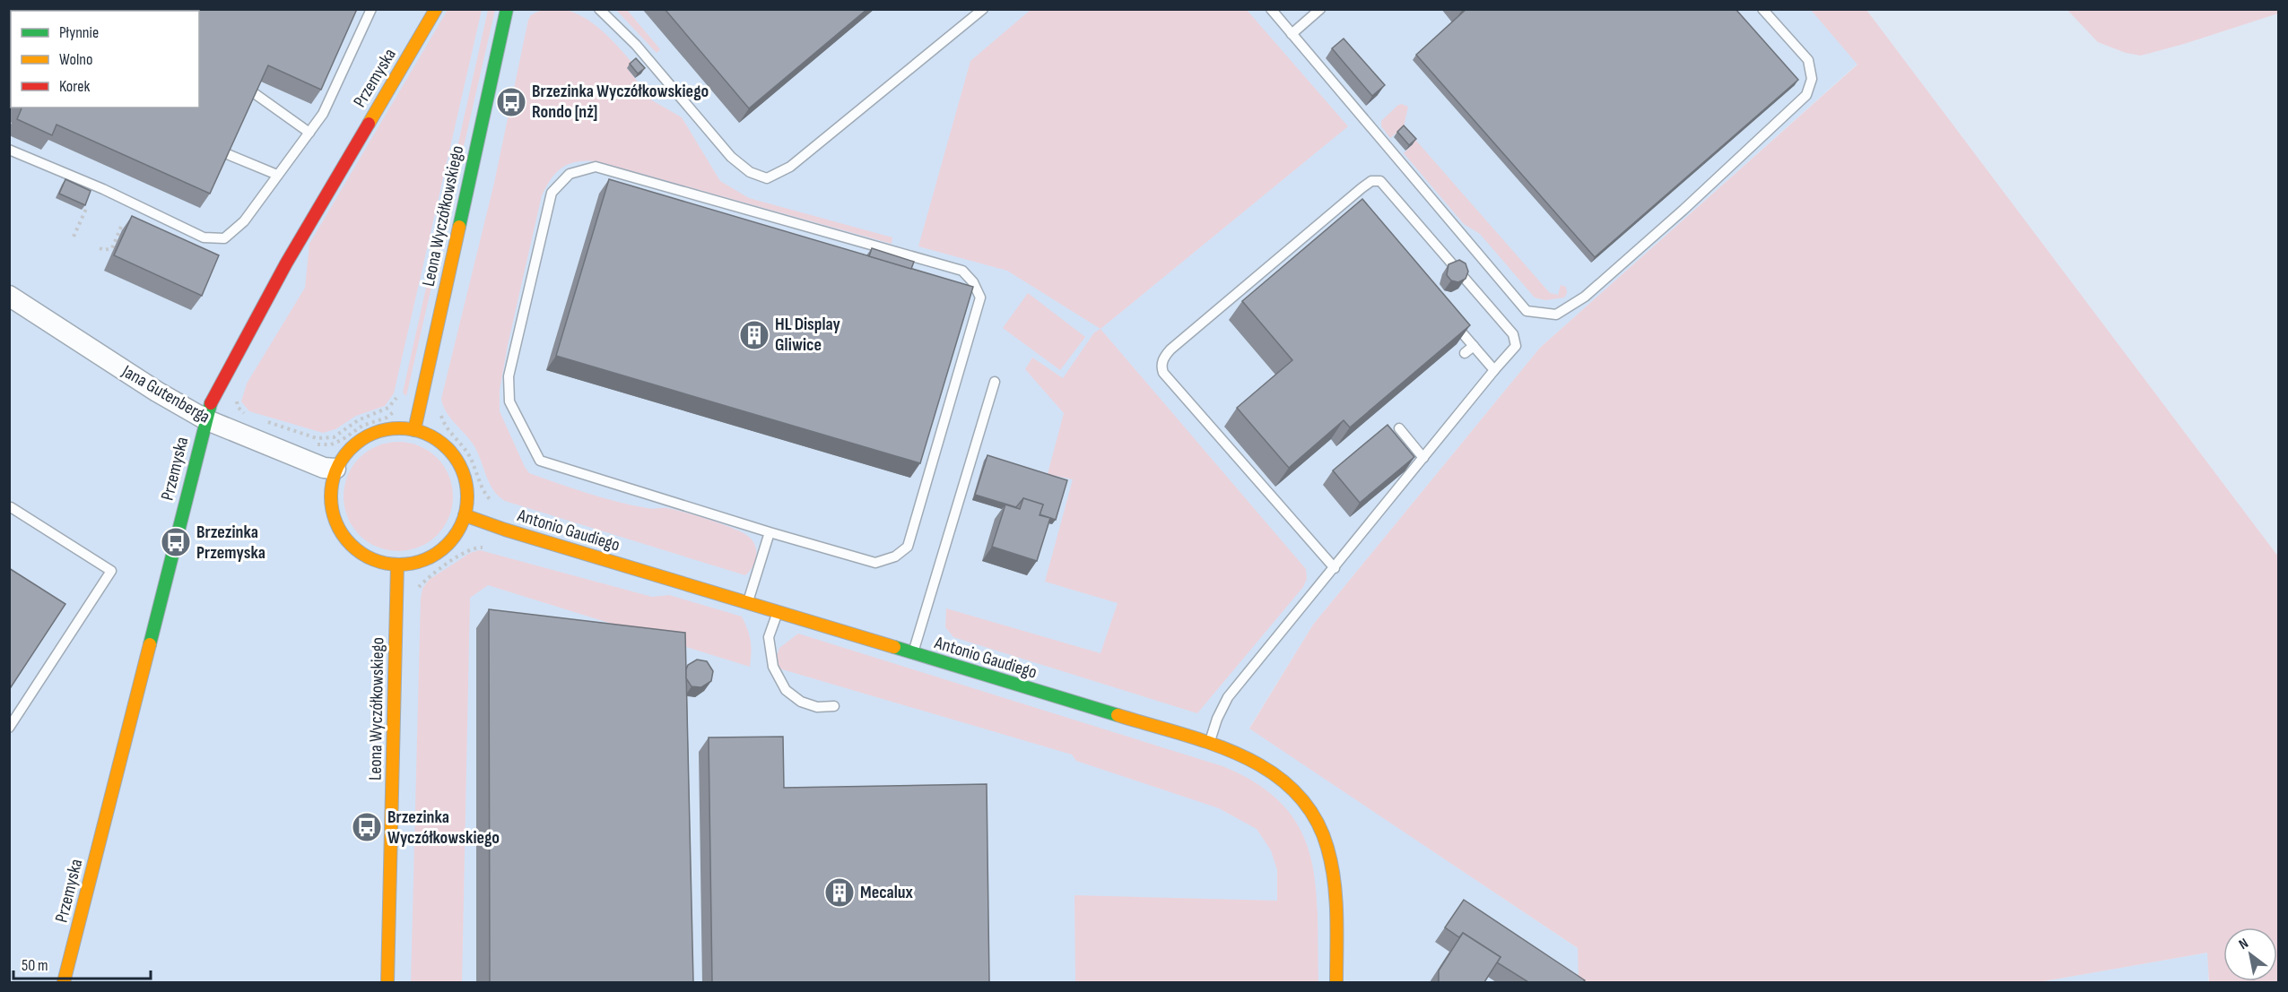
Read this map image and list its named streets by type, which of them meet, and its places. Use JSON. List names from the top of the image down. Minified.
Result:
{"streets":{"street":["Przemyska","Leona Wyczółkowskiego","Jana Gutenberga","Antonio Gaudiego"]},"crossings":[["Przemyska","Jana Gutenberga"],["Leona Wyczółkowskiego","Jana Gutenberga"],["Leona Wyczółkowskiego","Antonio Gaudiego"],["Jana Gutenberga","Antonio Gaudiego"]],"places":{"bus stop":["Brzezinka Wyczółkowskiego Rondo [nż]","Brzezinka Przemyska","Brzezinka Wyczółkowskiego"],"building":["HL Display Gliwice","Mecalux"]},"legend":["Płynnie","Wolno","Korek"],"scale_bar":"50 m","north":"top left"}
